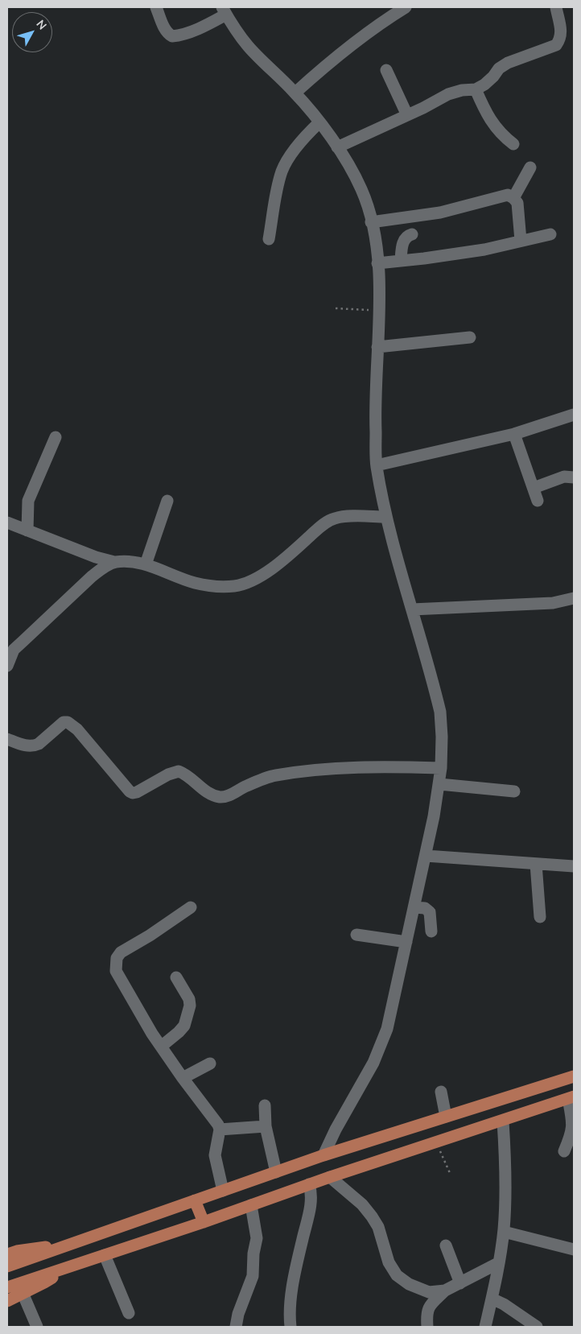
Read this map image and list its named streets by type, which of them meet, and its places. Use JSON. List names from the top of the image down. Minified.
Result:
{"north":"top right"}
